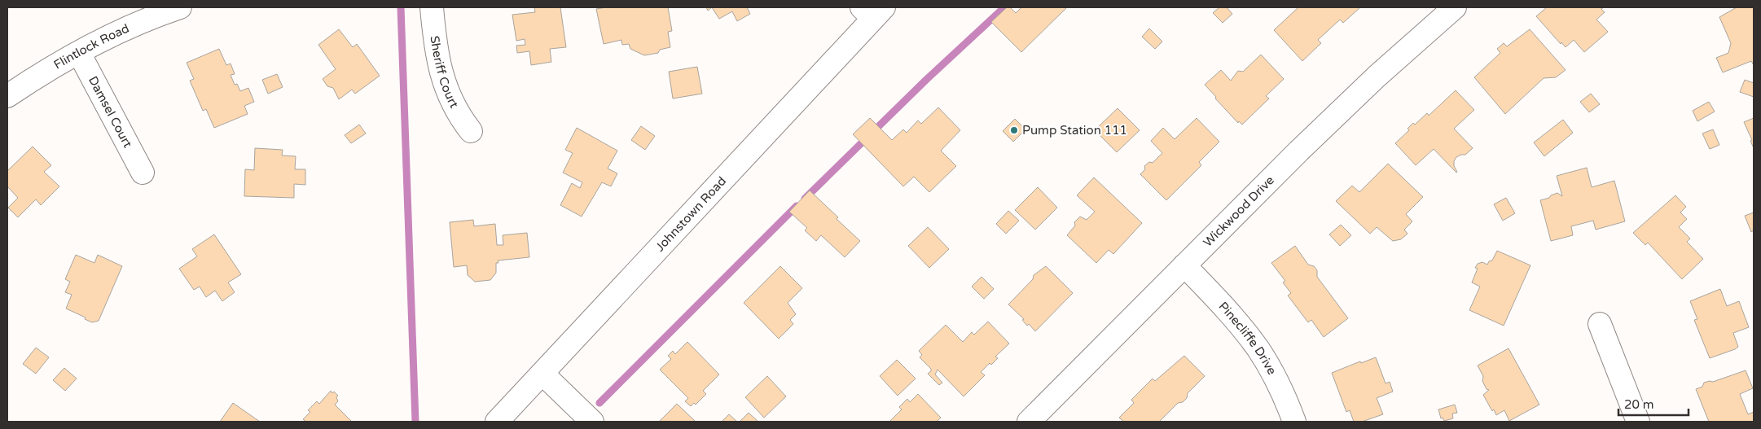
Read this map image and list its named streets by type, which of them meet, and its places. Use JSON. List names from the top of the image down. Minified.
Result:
{"streets":{"street":["Flintlock Road","Sheriff Court","Damsel Court","Wickwood Drive","Johnstown Road","Pinecliffe Drive"]},"crossings":[["Flintlock Road","Damsel Court"],["Wickwood Drive","Pinecliffe Drive"]],"places":["Pump Station 111"],"scale_bar":"20 m"}
